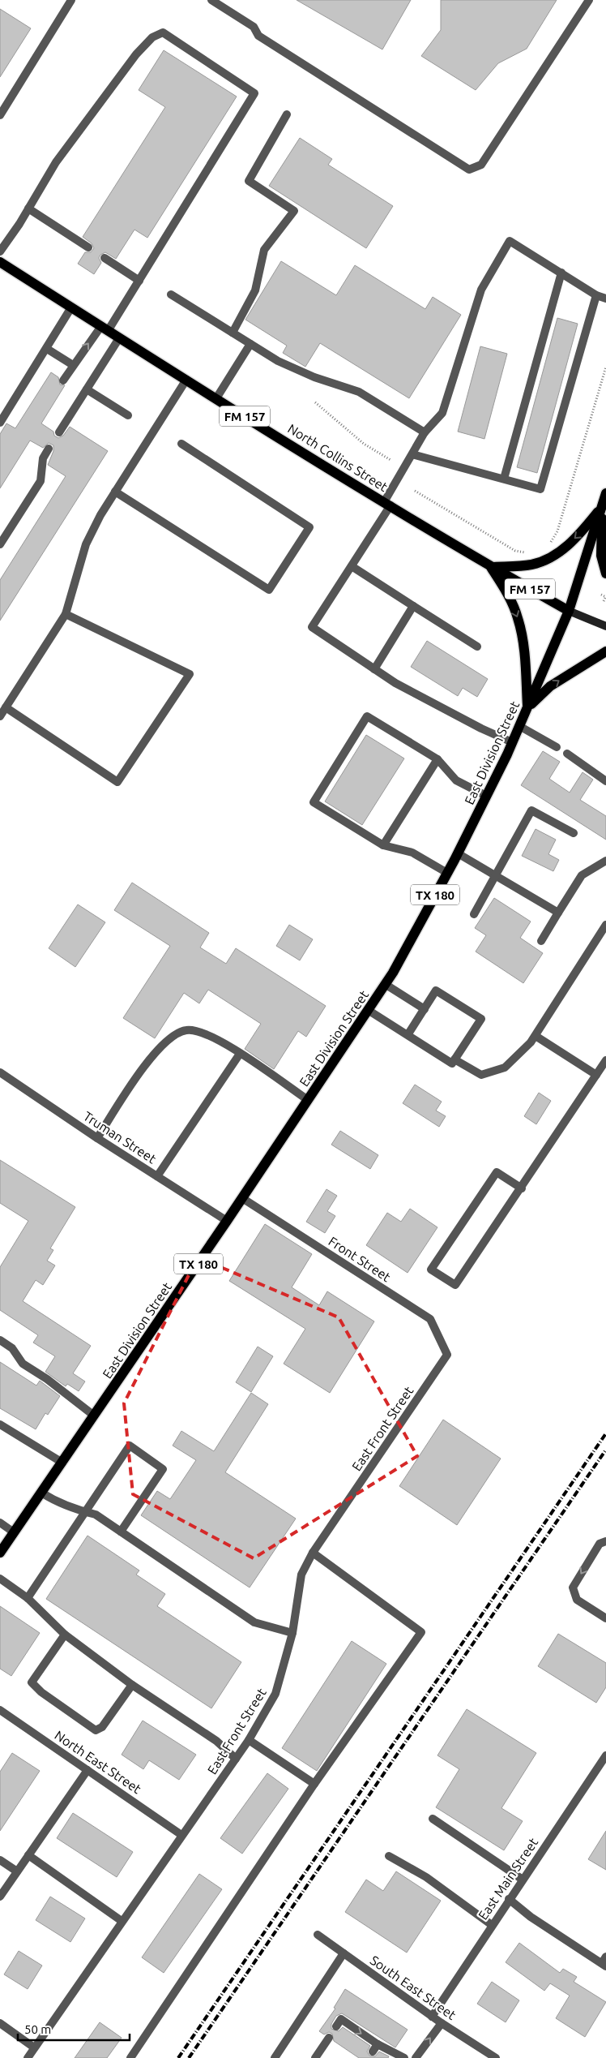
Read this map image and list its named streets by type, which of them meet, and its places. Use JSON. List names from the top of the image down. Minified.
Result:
{"streets":{"main road":["FM 157","North Collins Street","East Division Street","TX 180"],"street":["Truman Street","Front Street","East Front Street","North East Street","East Main Street","South East Street"]},"crossings":[["North Collins Street","East Division Street"],["East Division Street","Truman Street"],["East Division Street","Front Street"],["Front Street","East Front Street"],["East Front Street","North East Street"],["East Main Street","South East Street"]],"scale_bar":"50 m"}
